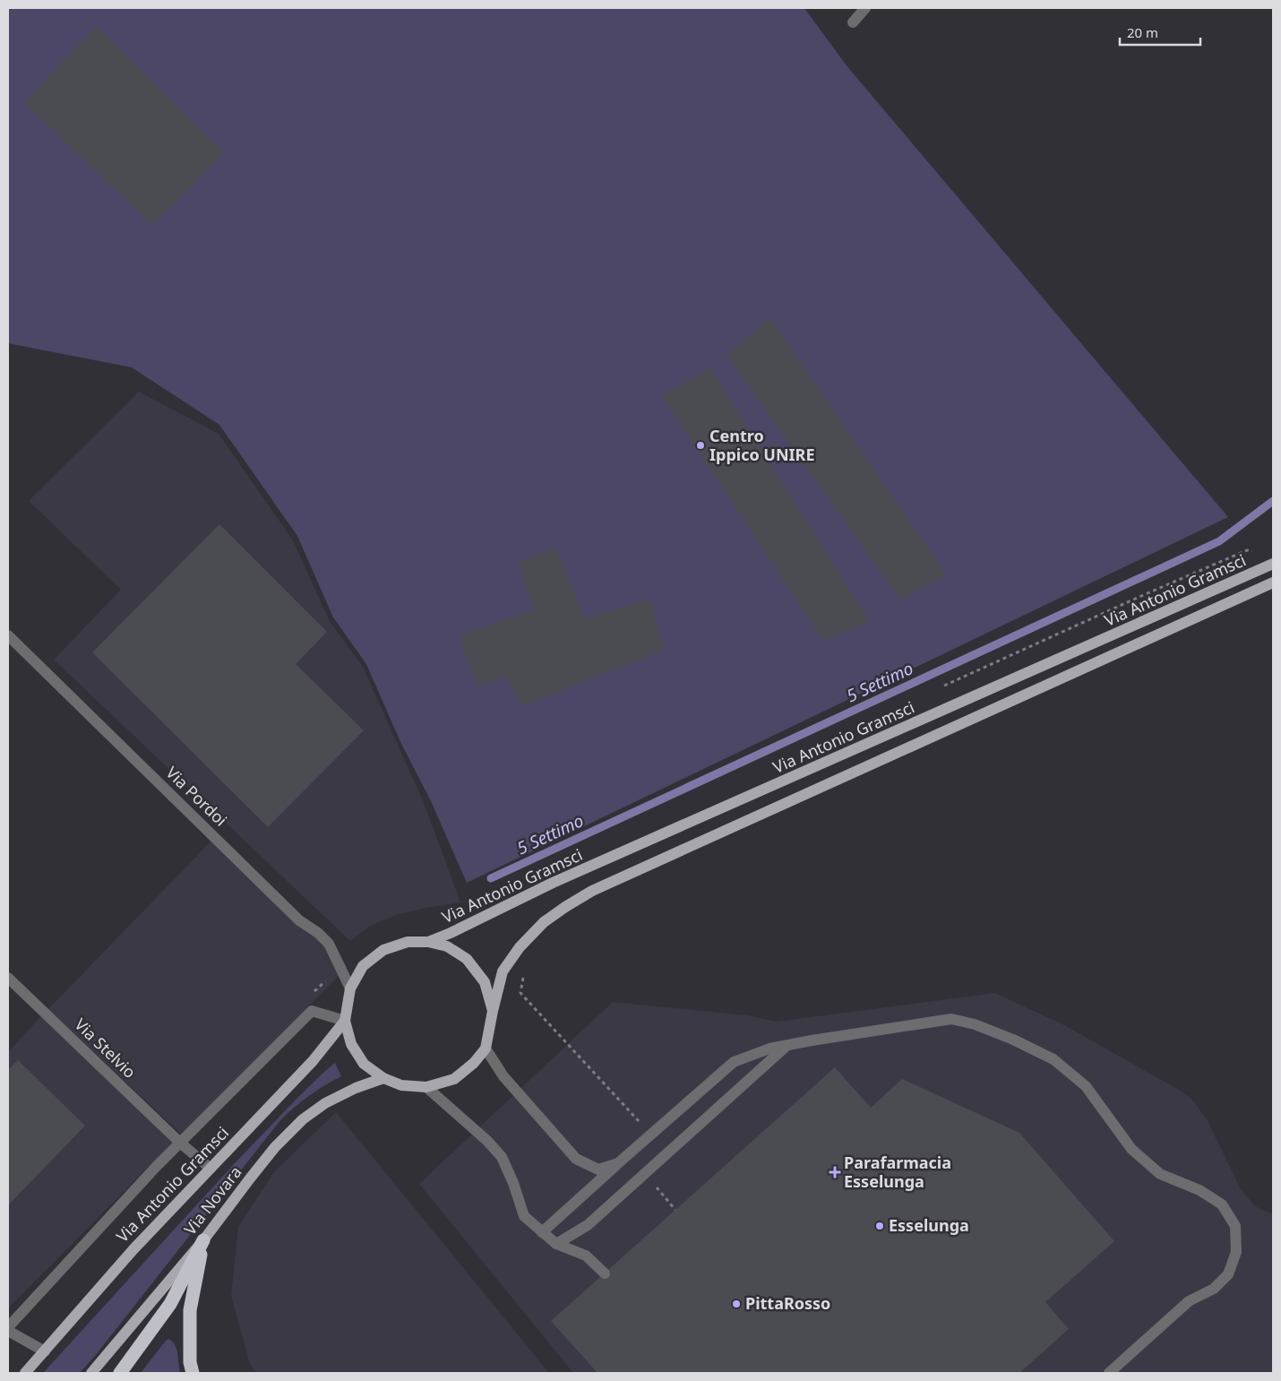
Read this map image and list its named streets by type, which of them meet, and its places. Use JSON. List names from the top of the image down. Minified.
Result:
{"streets":{"main road":["Via Antonio Gramsci","Via Novara"],"street":["Via Pordoi","Via Stelvio"]},"crossings":[["Via Antonio Gramsci","Via Pordoi"],["Via Antonio Gramsci","Via Stelvio"],["Via Antonio Gramsci","Via Novara"],["Via Pordoi","Via Novara"]],"water":["5 Settimo"],"places":{"other":["Centro Ippico UNIRE","Esselunga","PittaRosso"],"health":["Parafarmacia Esselunga"]},"scale_bar":"20 m"}
